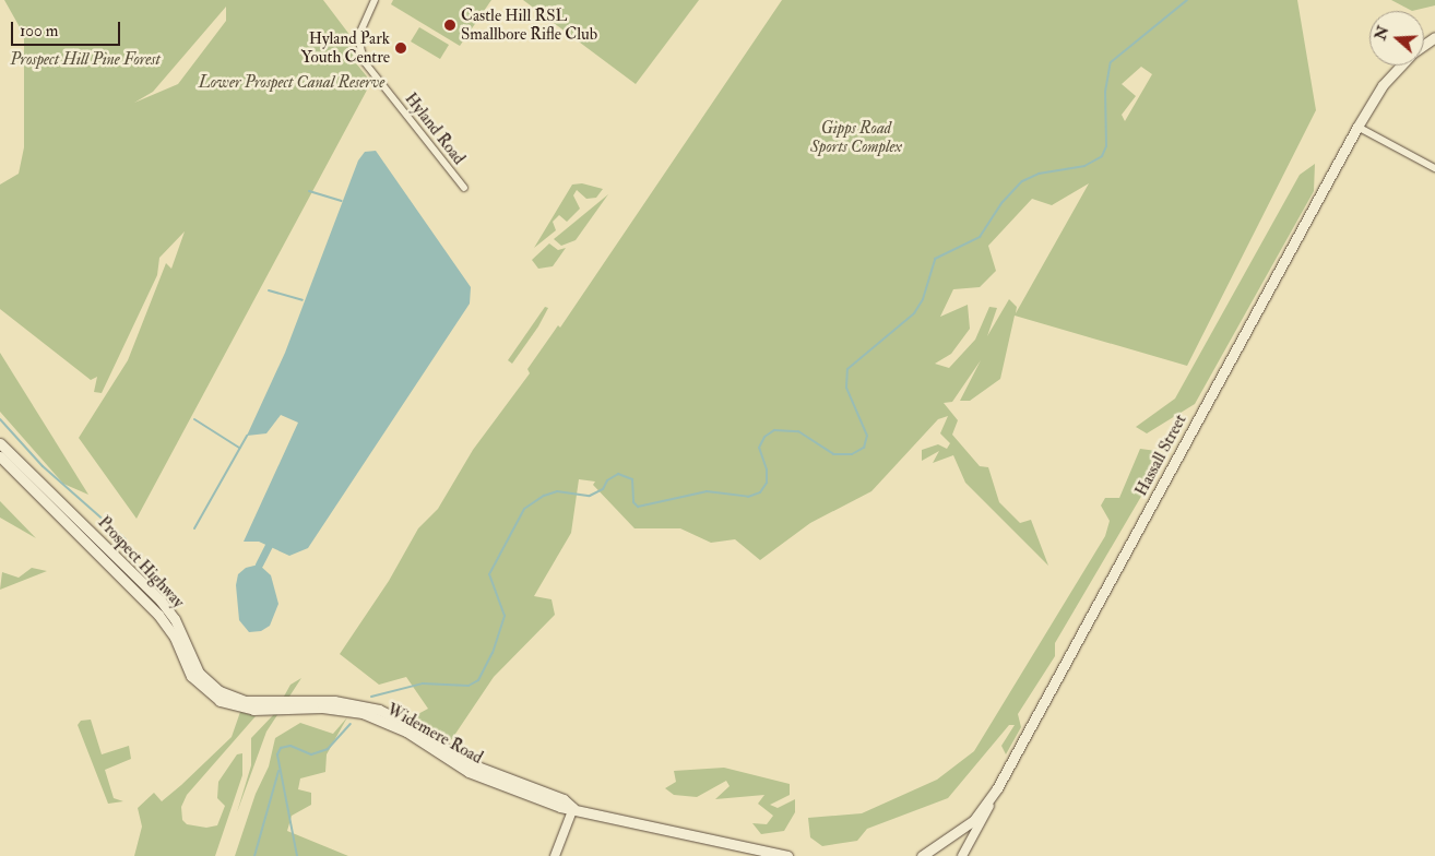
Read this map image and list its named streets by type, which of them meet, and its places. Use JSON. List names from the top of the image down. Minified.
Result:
{"streets":{"main road":["Hassall Street","Prospect Highway","Widemere Road"],"street":["Hyland Road"]},"crossings":[["Prospect Highway","Widemere Road"]],"parks":["Prospect Hill Pine Forest","Lower Prospect Canal Reserve","Gipps Road Sports Complex"],"places":["Castle Hill RSL Smallbore Rifle Club","Hyland Park Youth Centre"],"scale_bar":"100 m","north":"left"}
